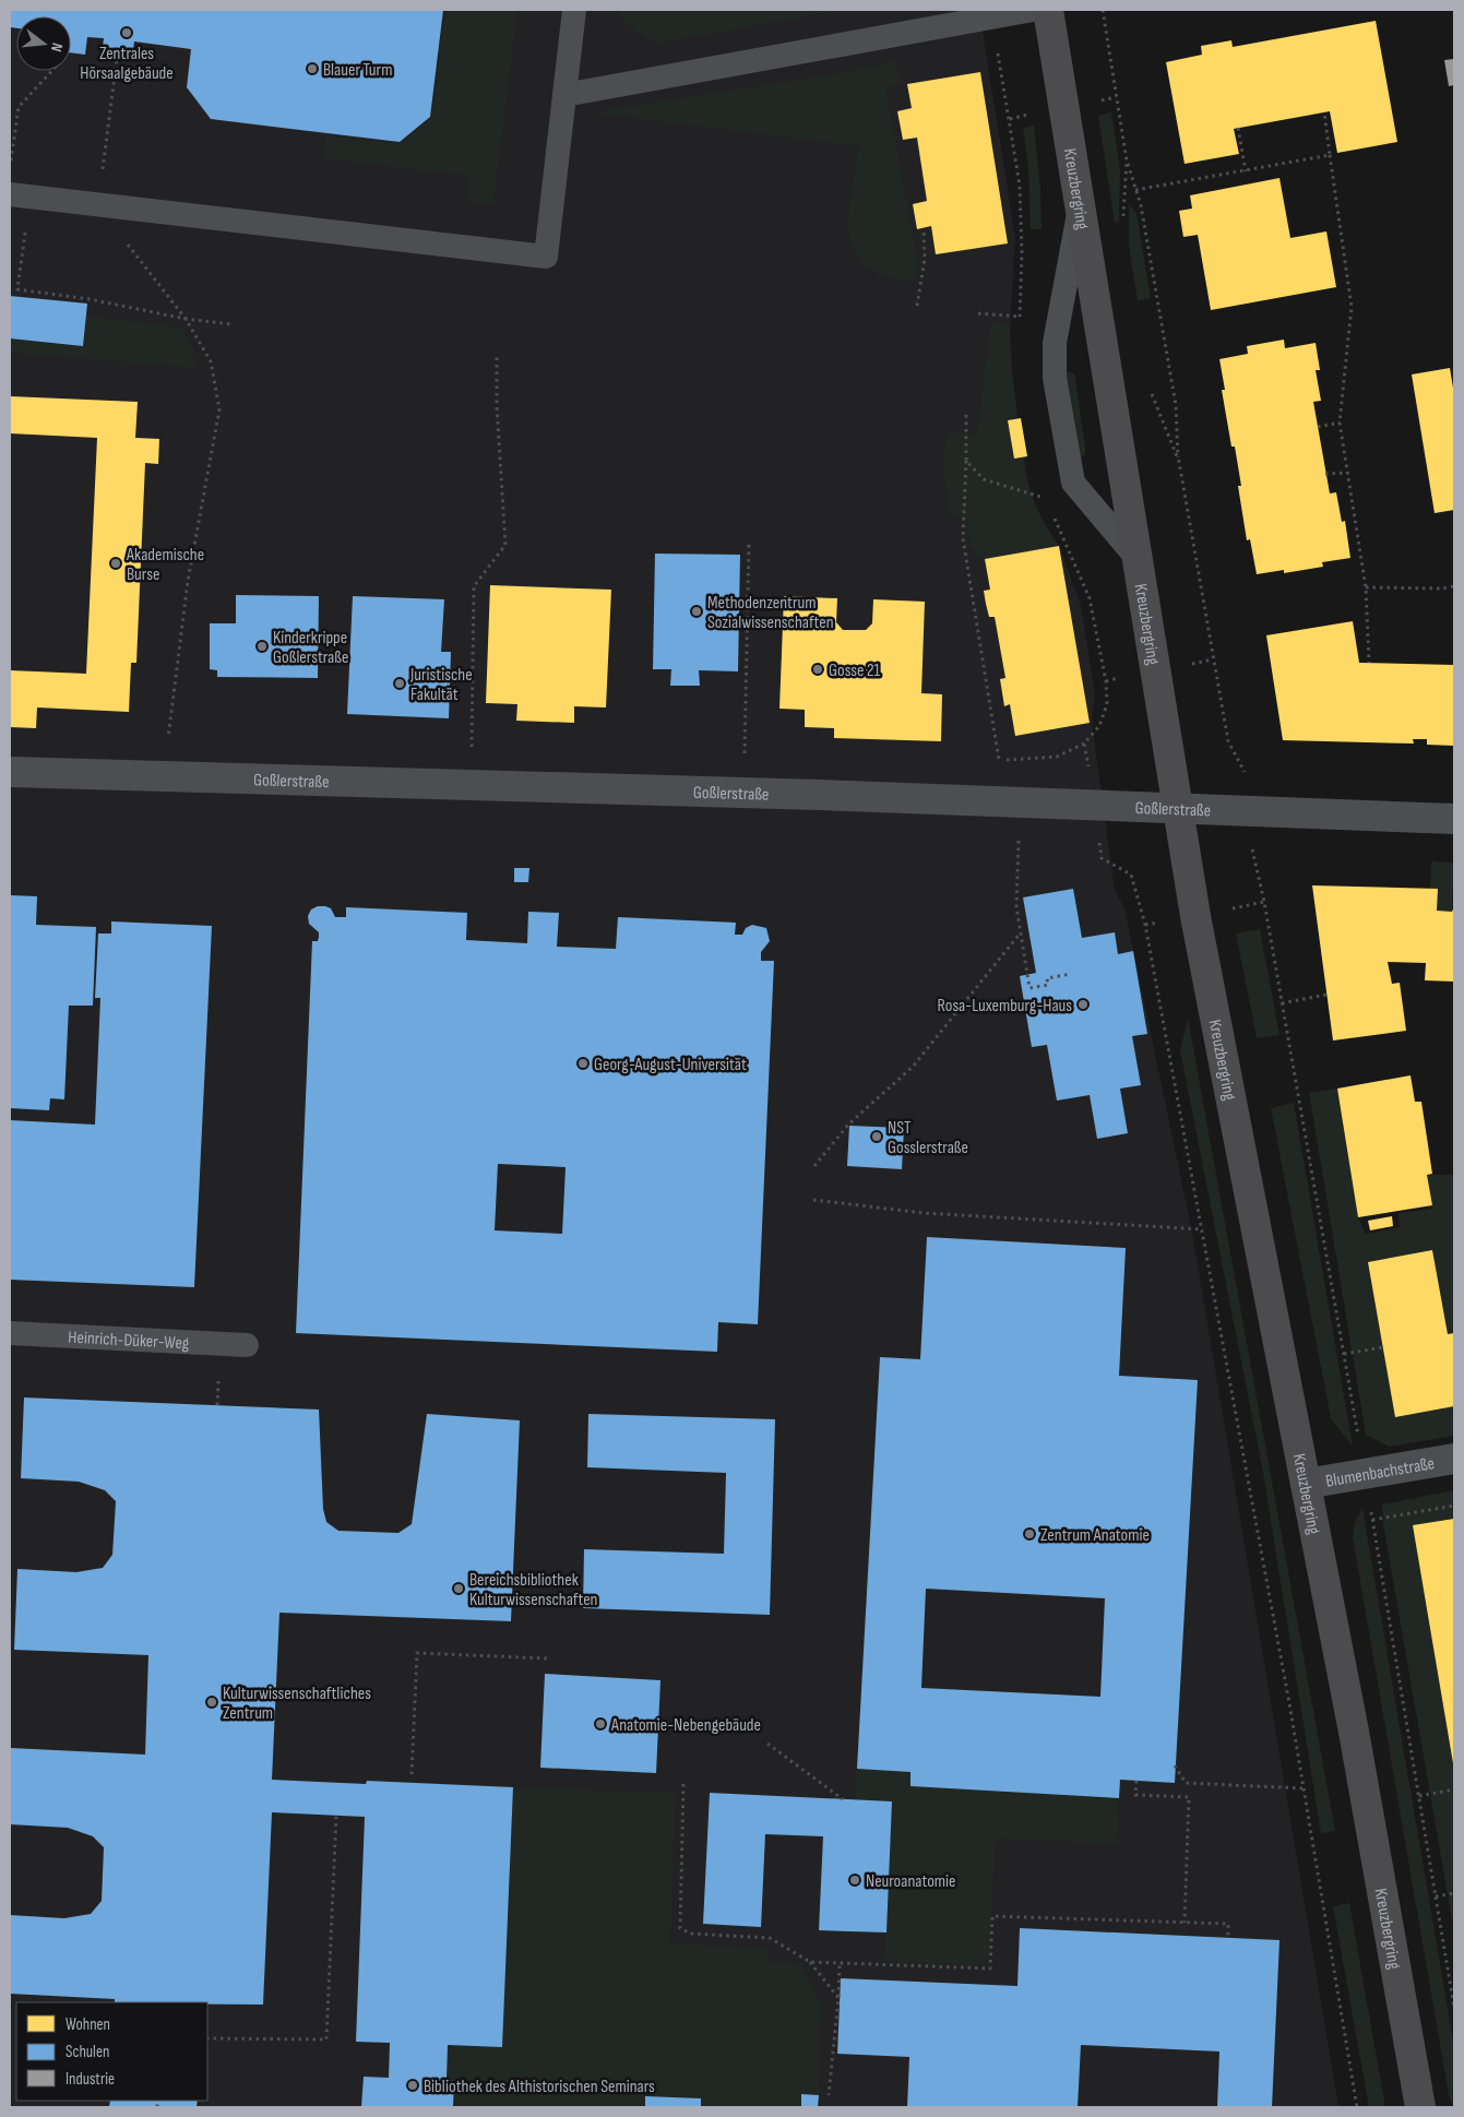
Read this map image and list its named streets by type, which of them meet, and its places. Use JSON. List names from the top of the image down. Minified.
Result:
{"streets":{"street":["Kreuzbergring","Goßlerstraße","Blumenbachstraße"],"lane":["Heinrich-Düker-Weg"]},"crossings":[["Kreuzbergring","Goßlerstraße"],["Kreuzbergring","Blumenbachstraße"]],"places":["Zentrales Hörsaalgebäude","Blauer Turm","Akademische Burse","Methodenzentrum Sozialwissenschaften","Kinderkrippe Goßlerstraße","Gosse 21","Juristische Fakultät","Rosa-Luxemburg-Haus","Georg-August-Universität","NST Gosslerstraße","Zentrum Anatomie","Bereichsbibliothek Kulturwissenschaften","Kulturwissenschaftliches Zentrum","Anatomie-Nebengebäude","Neuroanatomie","Bibliothek des Althistorischen Seminars"],"legend":["Wohnen","Schulen","Industrie"],"north":"right"}
